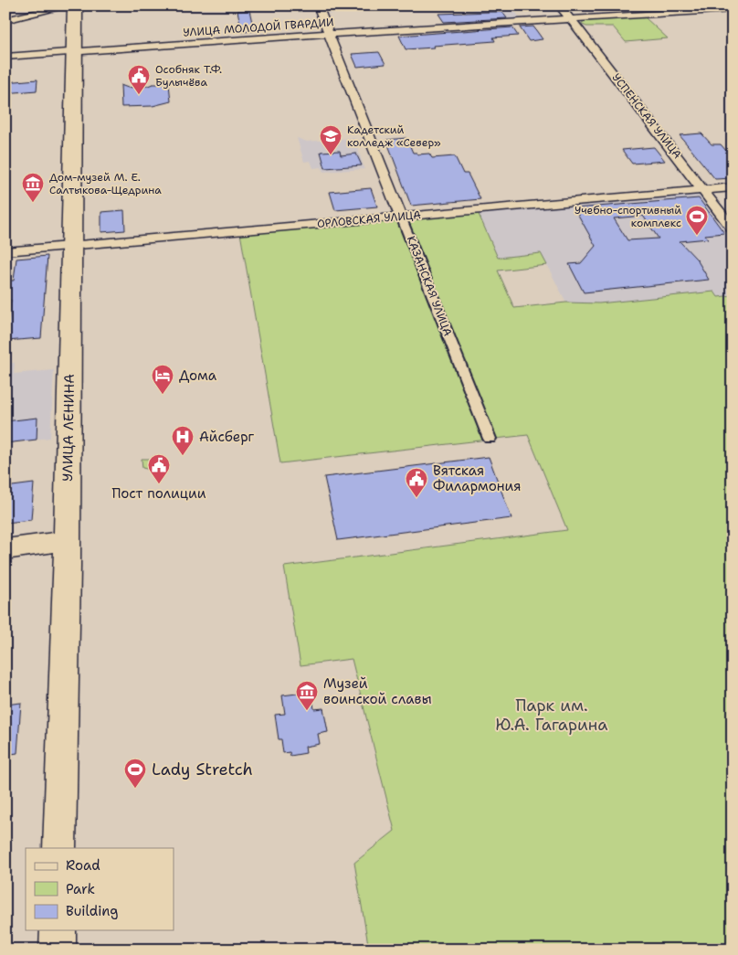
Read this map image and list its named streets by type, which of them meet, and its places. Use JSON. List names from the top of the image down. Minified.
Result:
{"streets":{"main road":["УЛИЦА ЛЕНИНА"],"street":["УЛИЦА МОЛОДОЙ ГВАРДИИ","УСПЕНСКАЯ УЛИЦА","ОРЛОВСКАЯ УЛИЦА","КАЗАНСКАЯ УЛИЦА"]},"crossings":[["УЛИЦА МОЛОДОЙ ГВАРДИИ","УСПЕНСКАЯ УЛИЦА"],["УЛИЦА МОЛОДОЙ ГВАРДИИ","КАЗАНСКАЯ УЛИЦА"],["УЛИЦА МОЛОДОЙ ГВАРДИИ","УЛИЦА ЛЕНИНА"],["УСПЕНСКАЯ УЛИЦА","ОРЛОВСКАЯ УЛИЦА"],["ОРЛОВСКАЯ УЛИЦА","КАЗАНСКАЯ УЛИЦА"],["ОРЛОВСКАЯ УЛИЦА","УЛИЦА ЛЕНИНА"]],"parks":["Парк им. Ю.А. Гагарина"],"places":{"public building":["Особняк Т.Ф. Булычёва","Пост полиции","Вятская Филармония"],"school or university":["Кадетский колледж «Север»"],"museum":["Дом-музей М. Е. Салтыкова-Щедрина","Музей воинской славы"],"sports":["Учебно-спортивный комплекс","Lady Stretch"],"hotel":["Дома"],"hospital":["Айсберг"]},"legend":["Road","Park","Building"]}
